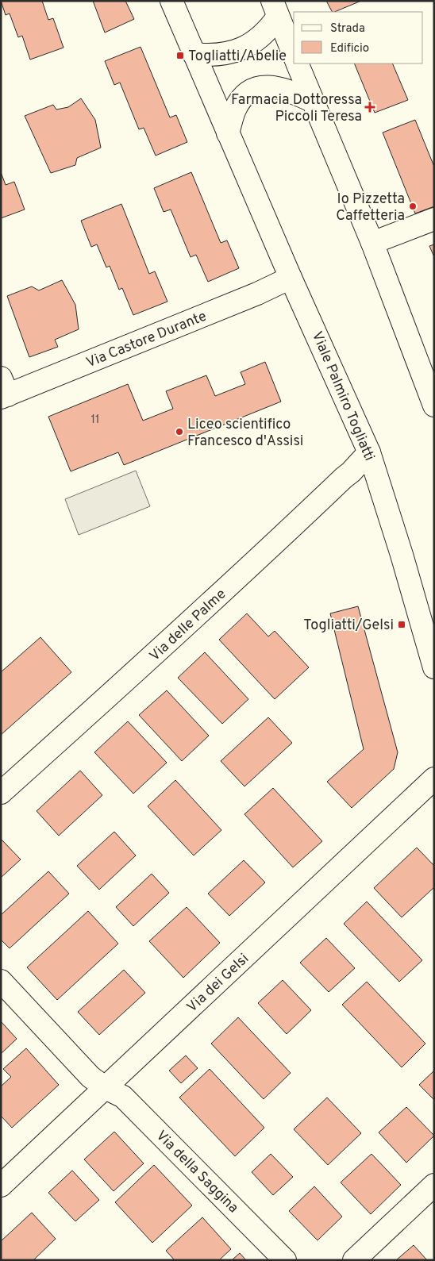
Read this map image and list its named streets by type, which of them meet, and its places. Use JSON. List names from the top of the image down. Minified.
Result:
{"streets":{"street":["Via Castore Durante","Viale Palmiro Togliatti","Via delle Palme","Via dei Gelsi","Via della Saggina"]},"crossings":[["Via Castore Durante","Viale Palmiro Togliatti"],["Viale Palmiro Togliatti","Via delle Palme"],["Via dei Gelsi","Via della Saggina"]],"places":{"transit":["Togliatti/Abelie","Togliatti/Gelsi"],"health":["Farmacia Dottoressa Piccoli Teresa"],"other":["Io Pizzetta Caffetteria","Liceo scientifico Francesco d'Assisi"]},"house_numbers":["11"],"legend":["Strada","Edificio"]}
